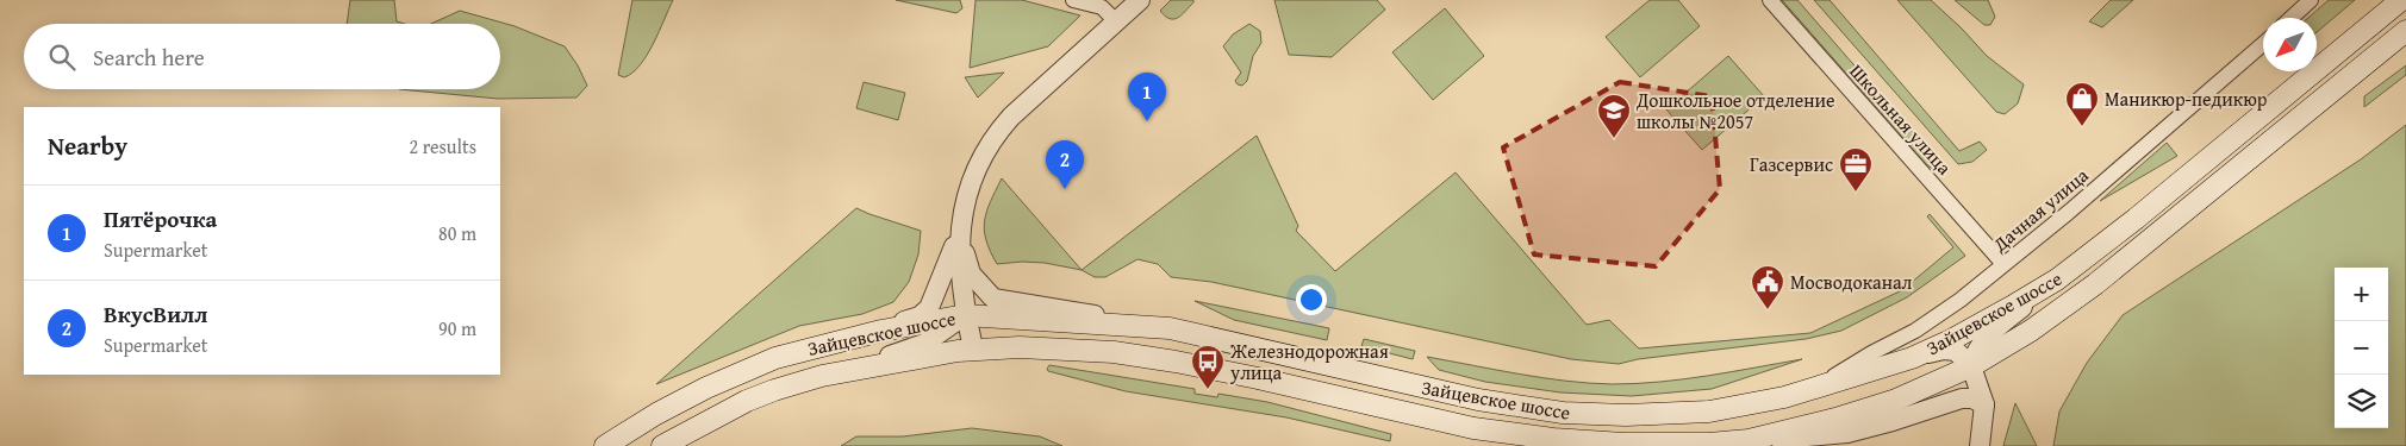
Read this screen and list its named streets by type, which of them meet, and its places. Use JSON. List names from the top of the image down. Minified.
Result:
{"streets":{"main road":["Зайцевское шоссе"],"street":["Школьная улица","Дачная улица"]},"crossings":[["Школьная улица","Дачная улица"],["Дачная улица","Зайцевское шоссе"]],"places":{"shop":["Маникюр-педикюр"],"school or university":["Дошкольное отделение школы №2057"],"office":["Газсервис"],"public building":["Мосводоканал"],"bus stop":["Железнодорожная улица"]},"north":"bottom left","page":{"search":"Search here","pins":["1","2"],"heading":["Nearby","2 results"],"list":[{"mark":"1","name":"Пятёрочка","note":"Supermarket","value":"80 m"},{"mark":"2","name":"ВкусВилл","note":"Supermarket","value":"90 m"}],"map_buttons":["+","−"]}}
